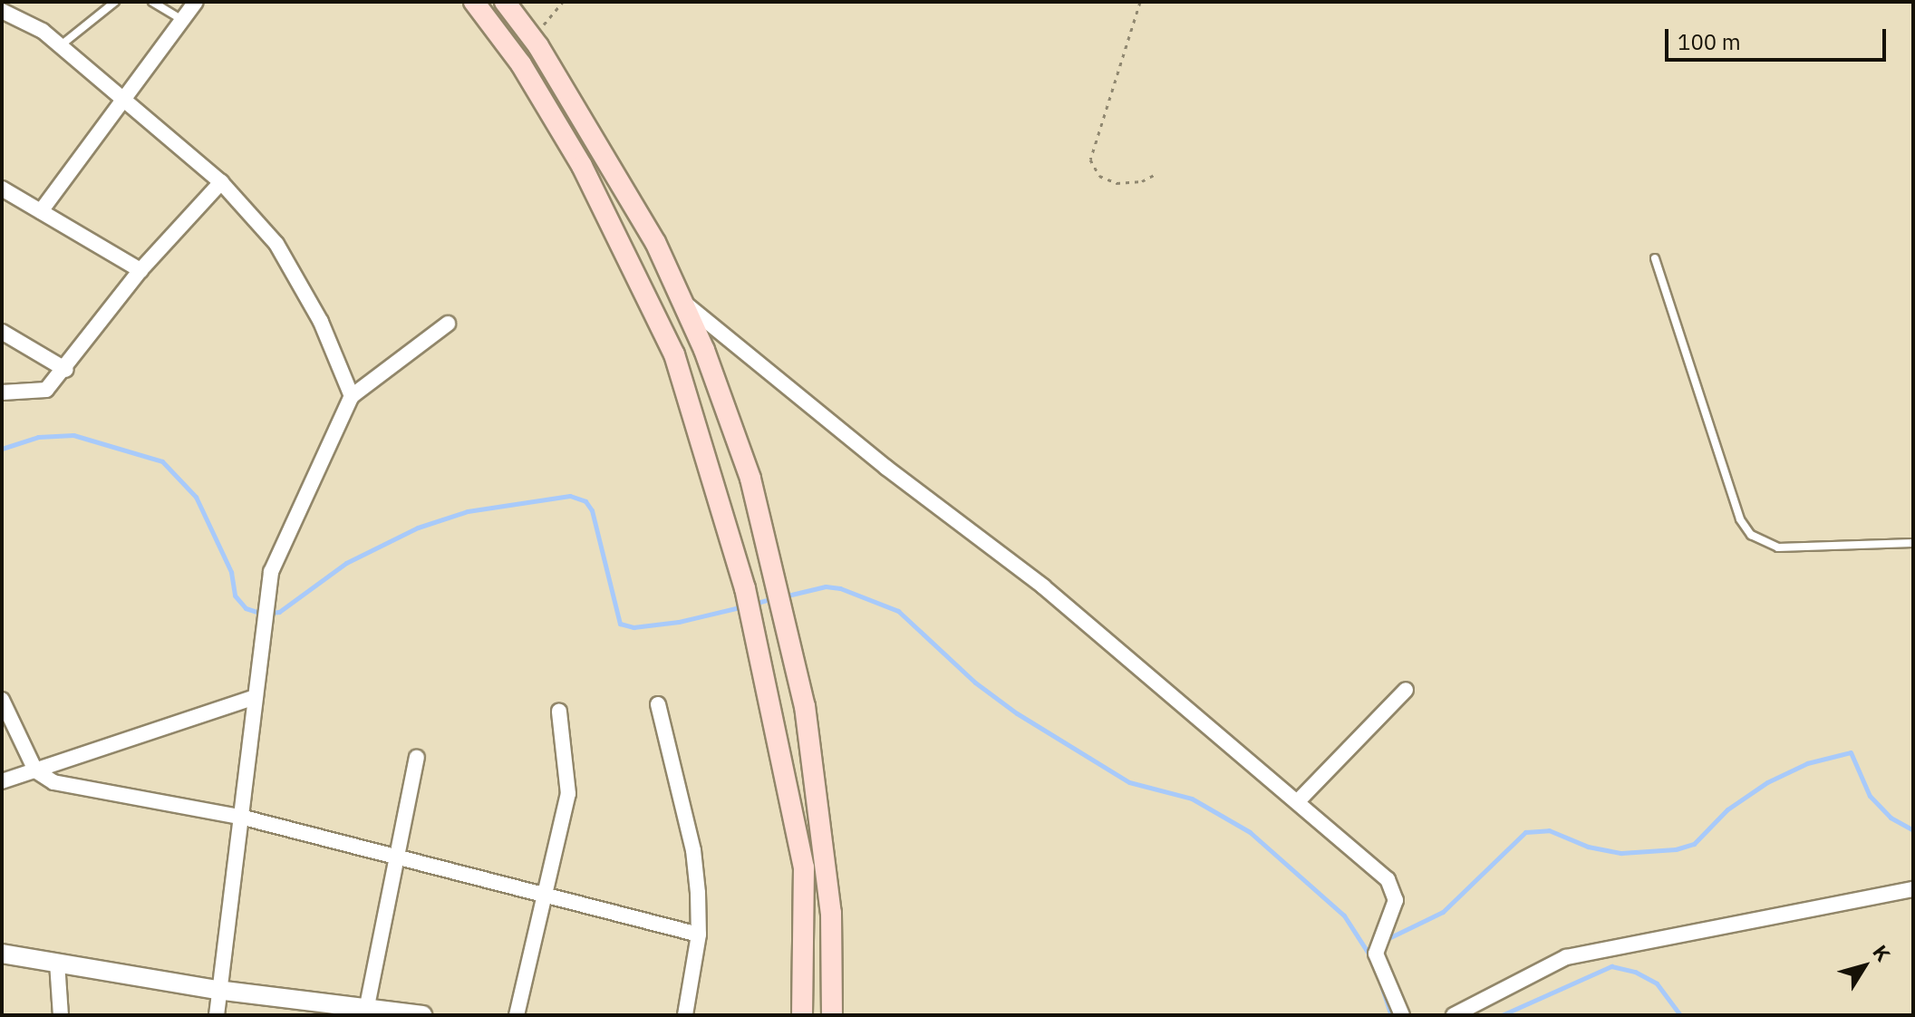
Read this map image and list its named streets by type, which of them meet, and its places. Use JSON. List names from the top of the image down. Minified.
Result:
{"scale_bar":"100 m","north":"top right"}
